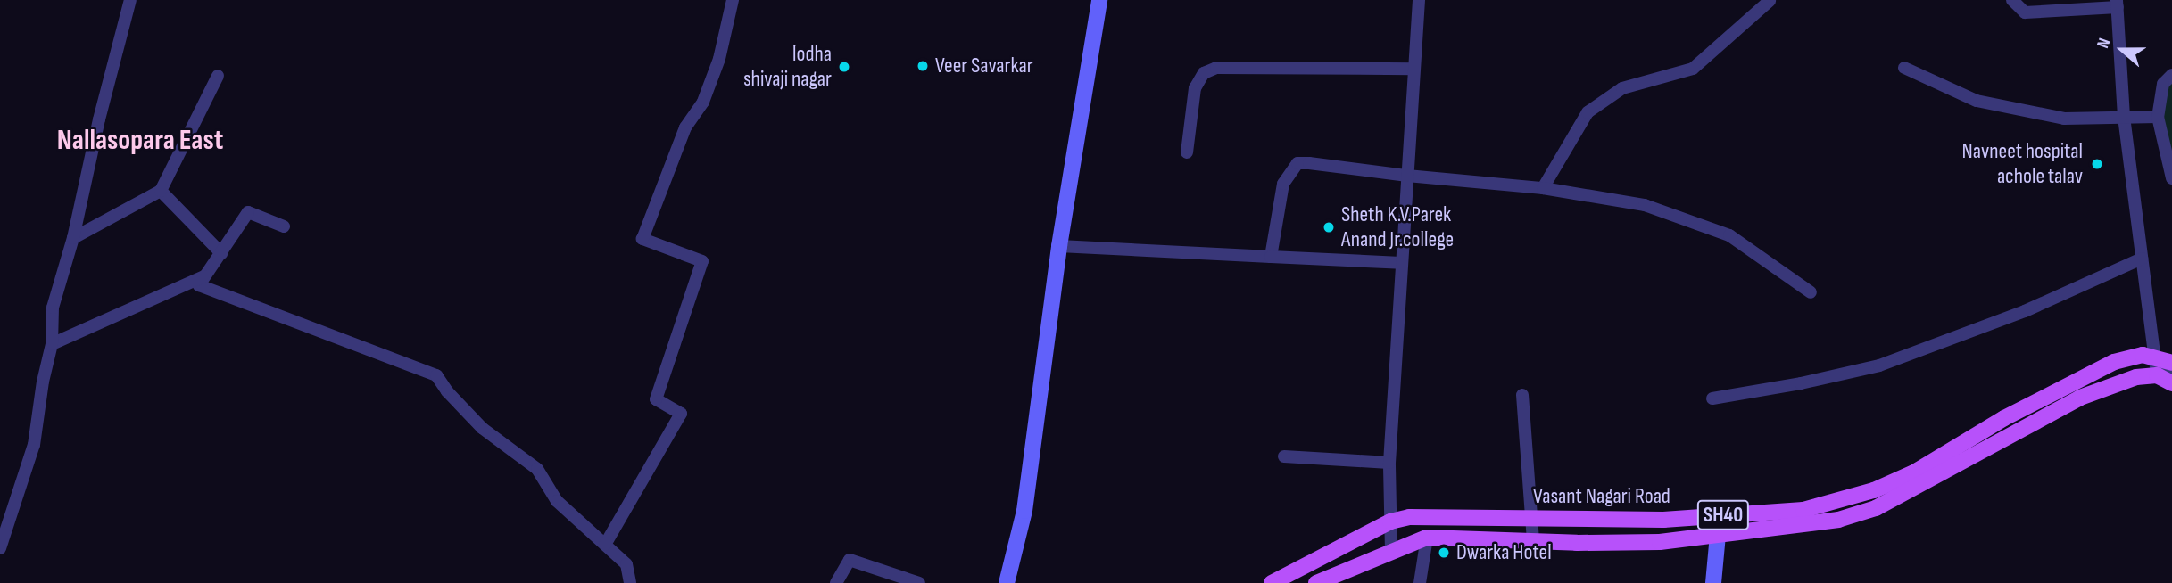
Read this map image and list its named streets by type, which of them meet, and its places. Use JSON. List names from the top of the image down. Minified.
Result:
{"streets":{"main road":["Vasant Nagari Road","SH40"]},"districts":["Nallasopara East"],"places":["Veer Savarkar","lodha shivaji nagar","Navneet hospital achole talav","Sheth K.V.Parek Anand Jr.college","Dwarka Hotel"],"north":"left"}
